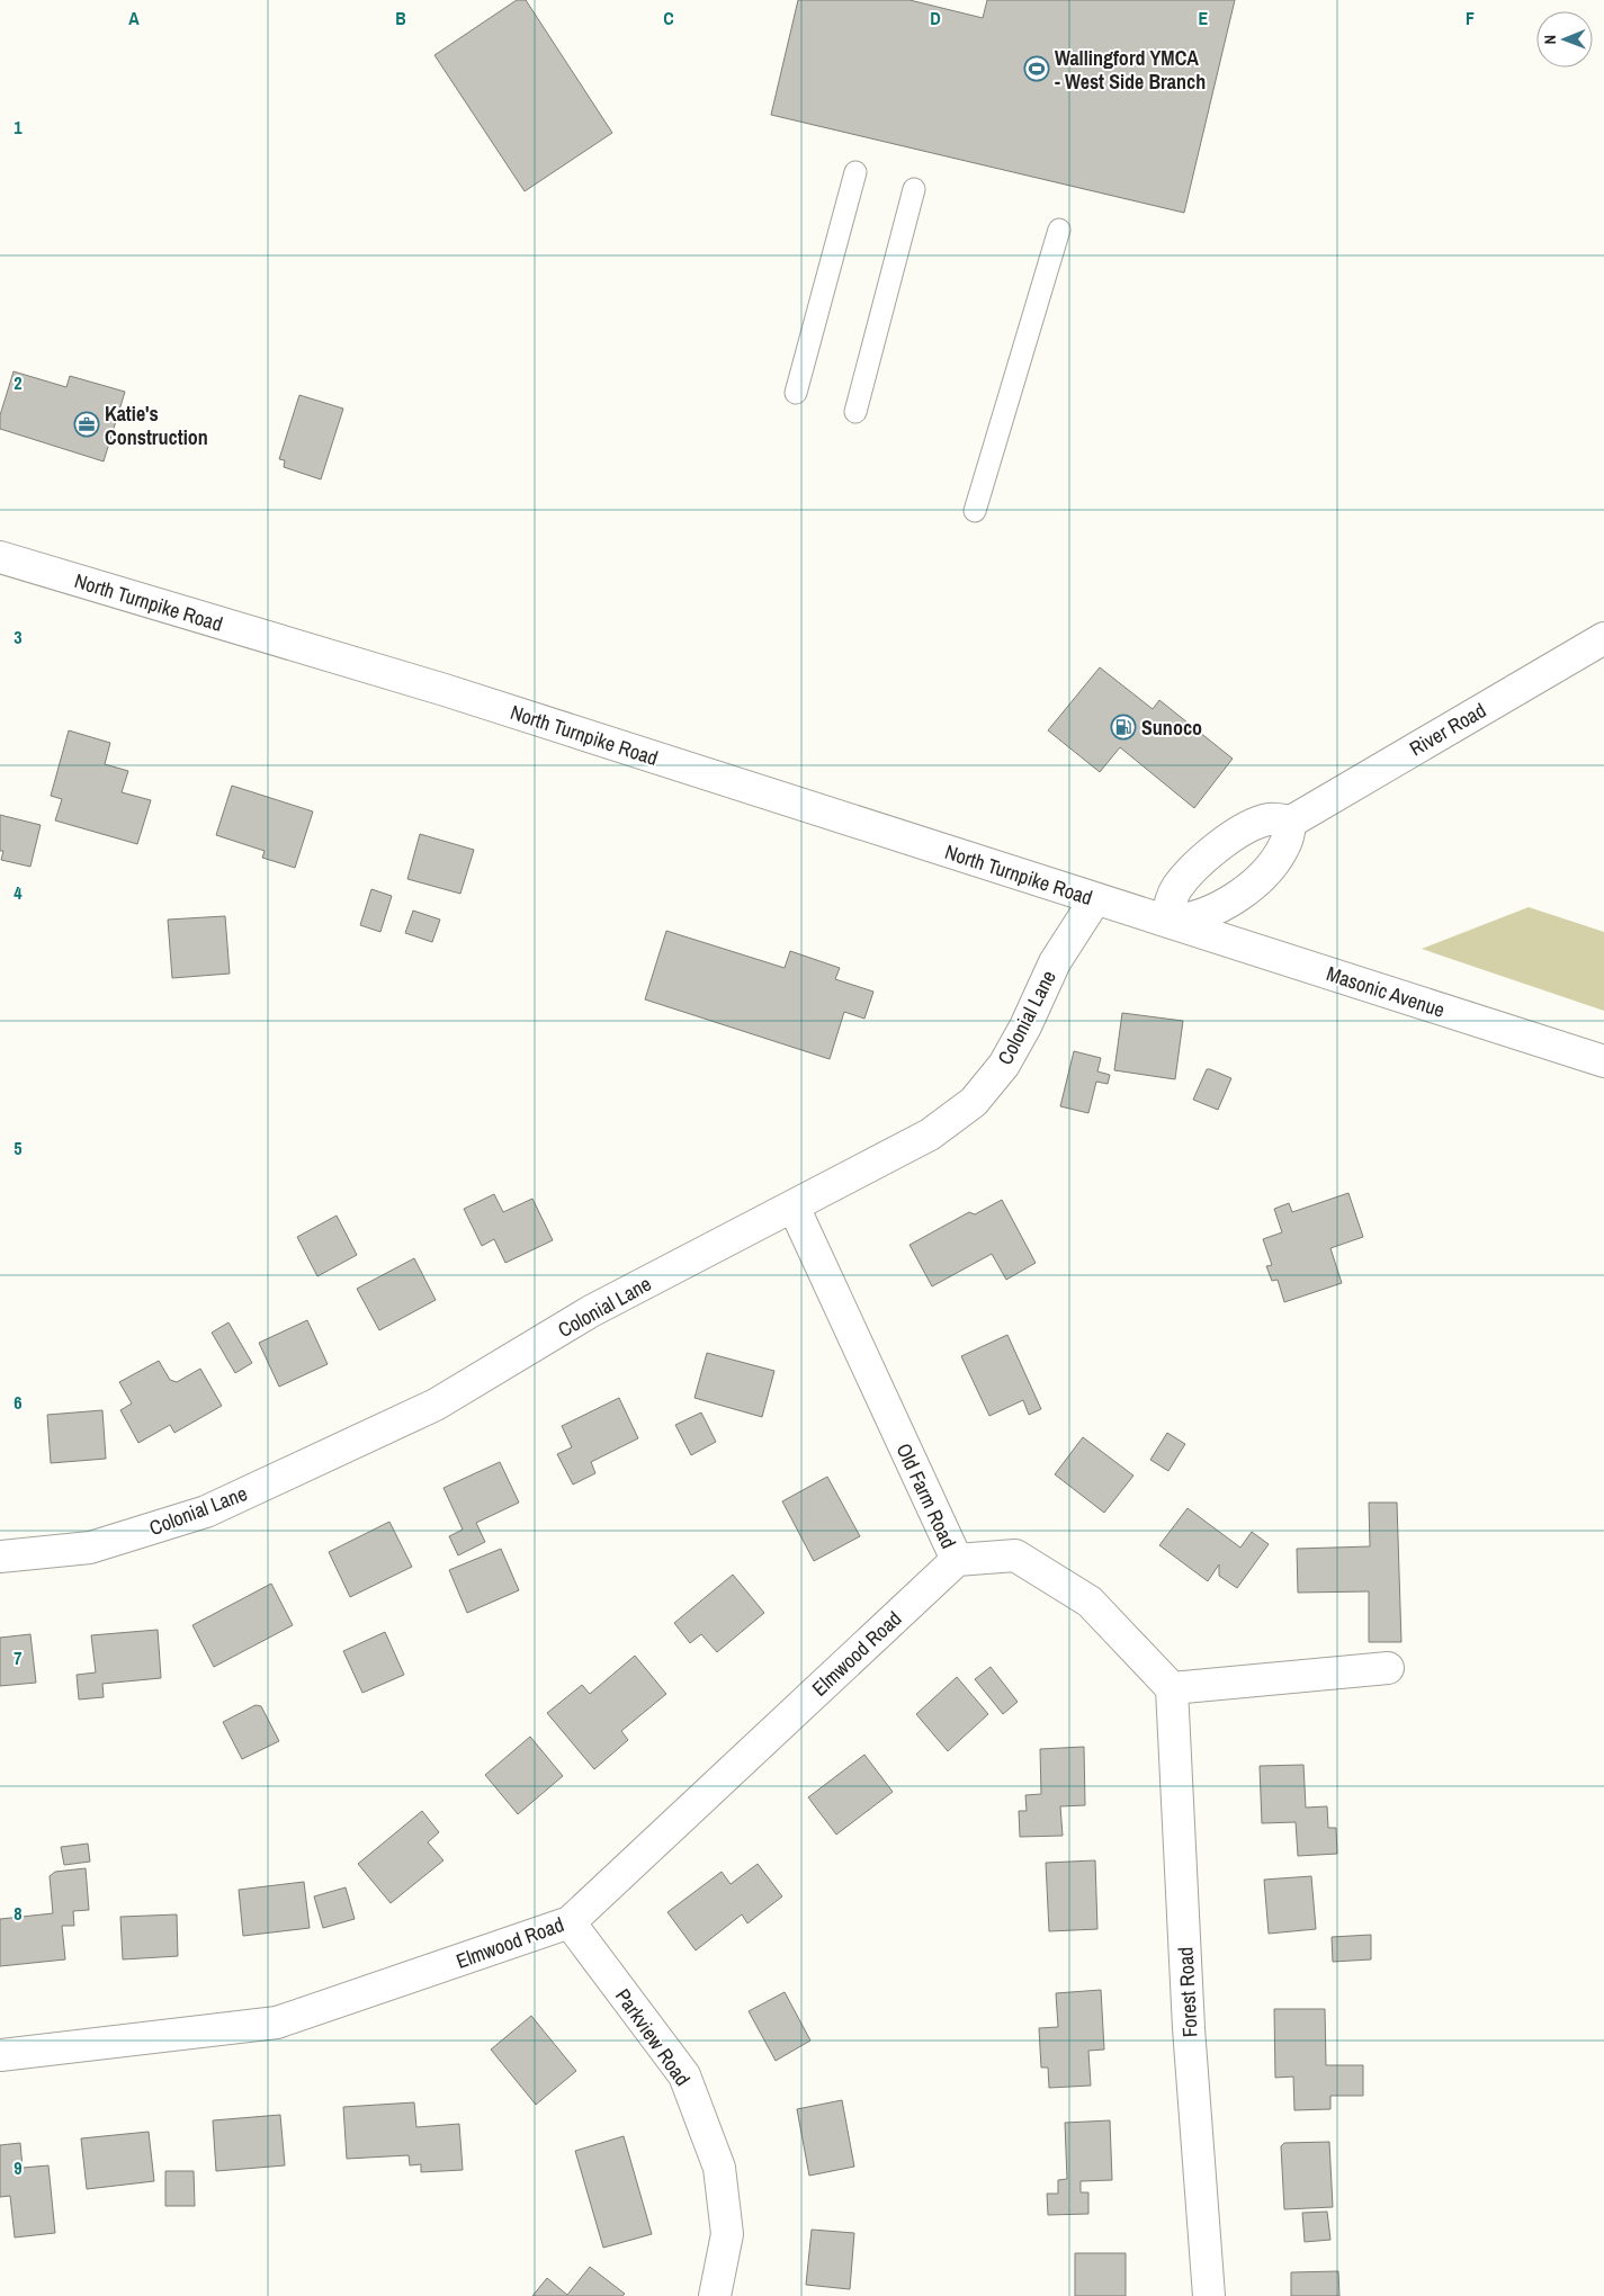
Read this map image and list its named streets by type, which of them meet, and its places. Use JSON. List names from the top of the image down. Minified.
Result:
{"streets":{"street":["North Turnpike Road","River Road","Masonic Avenue","Colonial Lane","Old Farm Road","Elmwood Road","Forest Road","Parkview Road"]},"crossings":[["North Turnpike Road","Masonic Avenue"],["North Turnpike Road","Colonial Lane"],["Colonial Lane","Old Farm Road"],["Old Farm Road","Elmwood Road"],["Old Farm Road","Forest Road"],["Elmwood Road","Parkview Road"]],"places":{"sports":["Wallingford YMCA - West Side Branch"],"office":["Katie's Construction"],"fuel station":["Sunoco"]},"north":"left","grid":{"columns":["A","B","C","D","E","F"],"rows":["1","2","3","4","5","6","7","8","9"]}}
